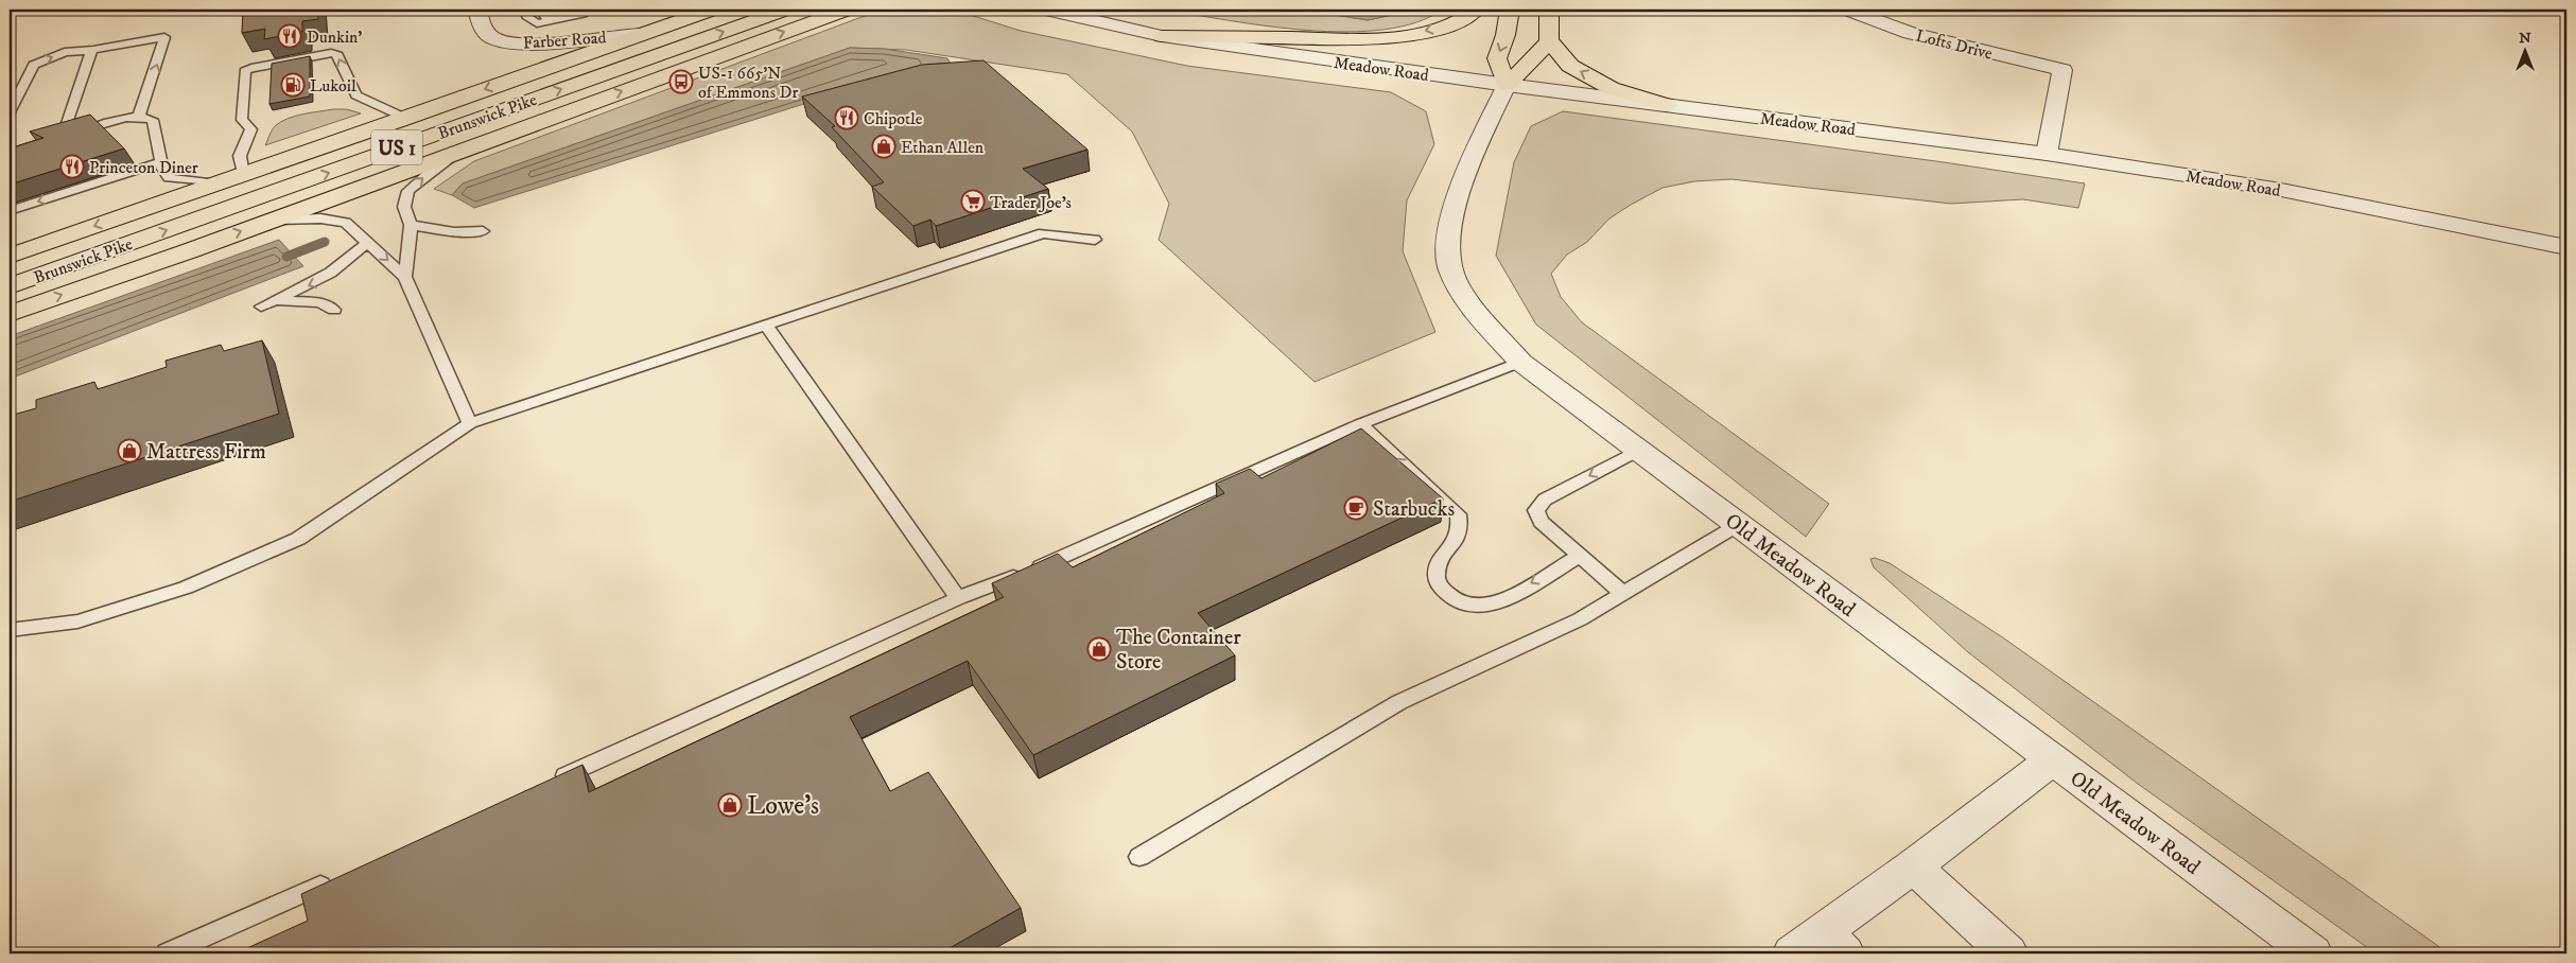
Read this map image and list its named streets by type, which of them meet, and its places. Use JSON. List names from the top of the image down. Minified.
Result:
{"streets":{"highway":["Brunswick Pike","US 1"],"street":["Farber Road","Lofts Drive","Meadow Road","Old Meadow Road"]},"crossings":[["Farber Road","Brunswick Pike"],["Lofts Drive","Meadow Road"],["Meadow Road","Old Meadow Road"]],"places":{"restaurant":["Dunkin'","Chipotle","Princeton Diner"],"bus stop":["US-1 665'N of Emmons Dr"],"fuel station":["Lukoil"],"shop":["Ethan Allen","Mattress Firm","The Container Store","Lowe's"],"supermarket":["Trader Joe's"],"cafe":["Starbucks"]},"north":"top"}
